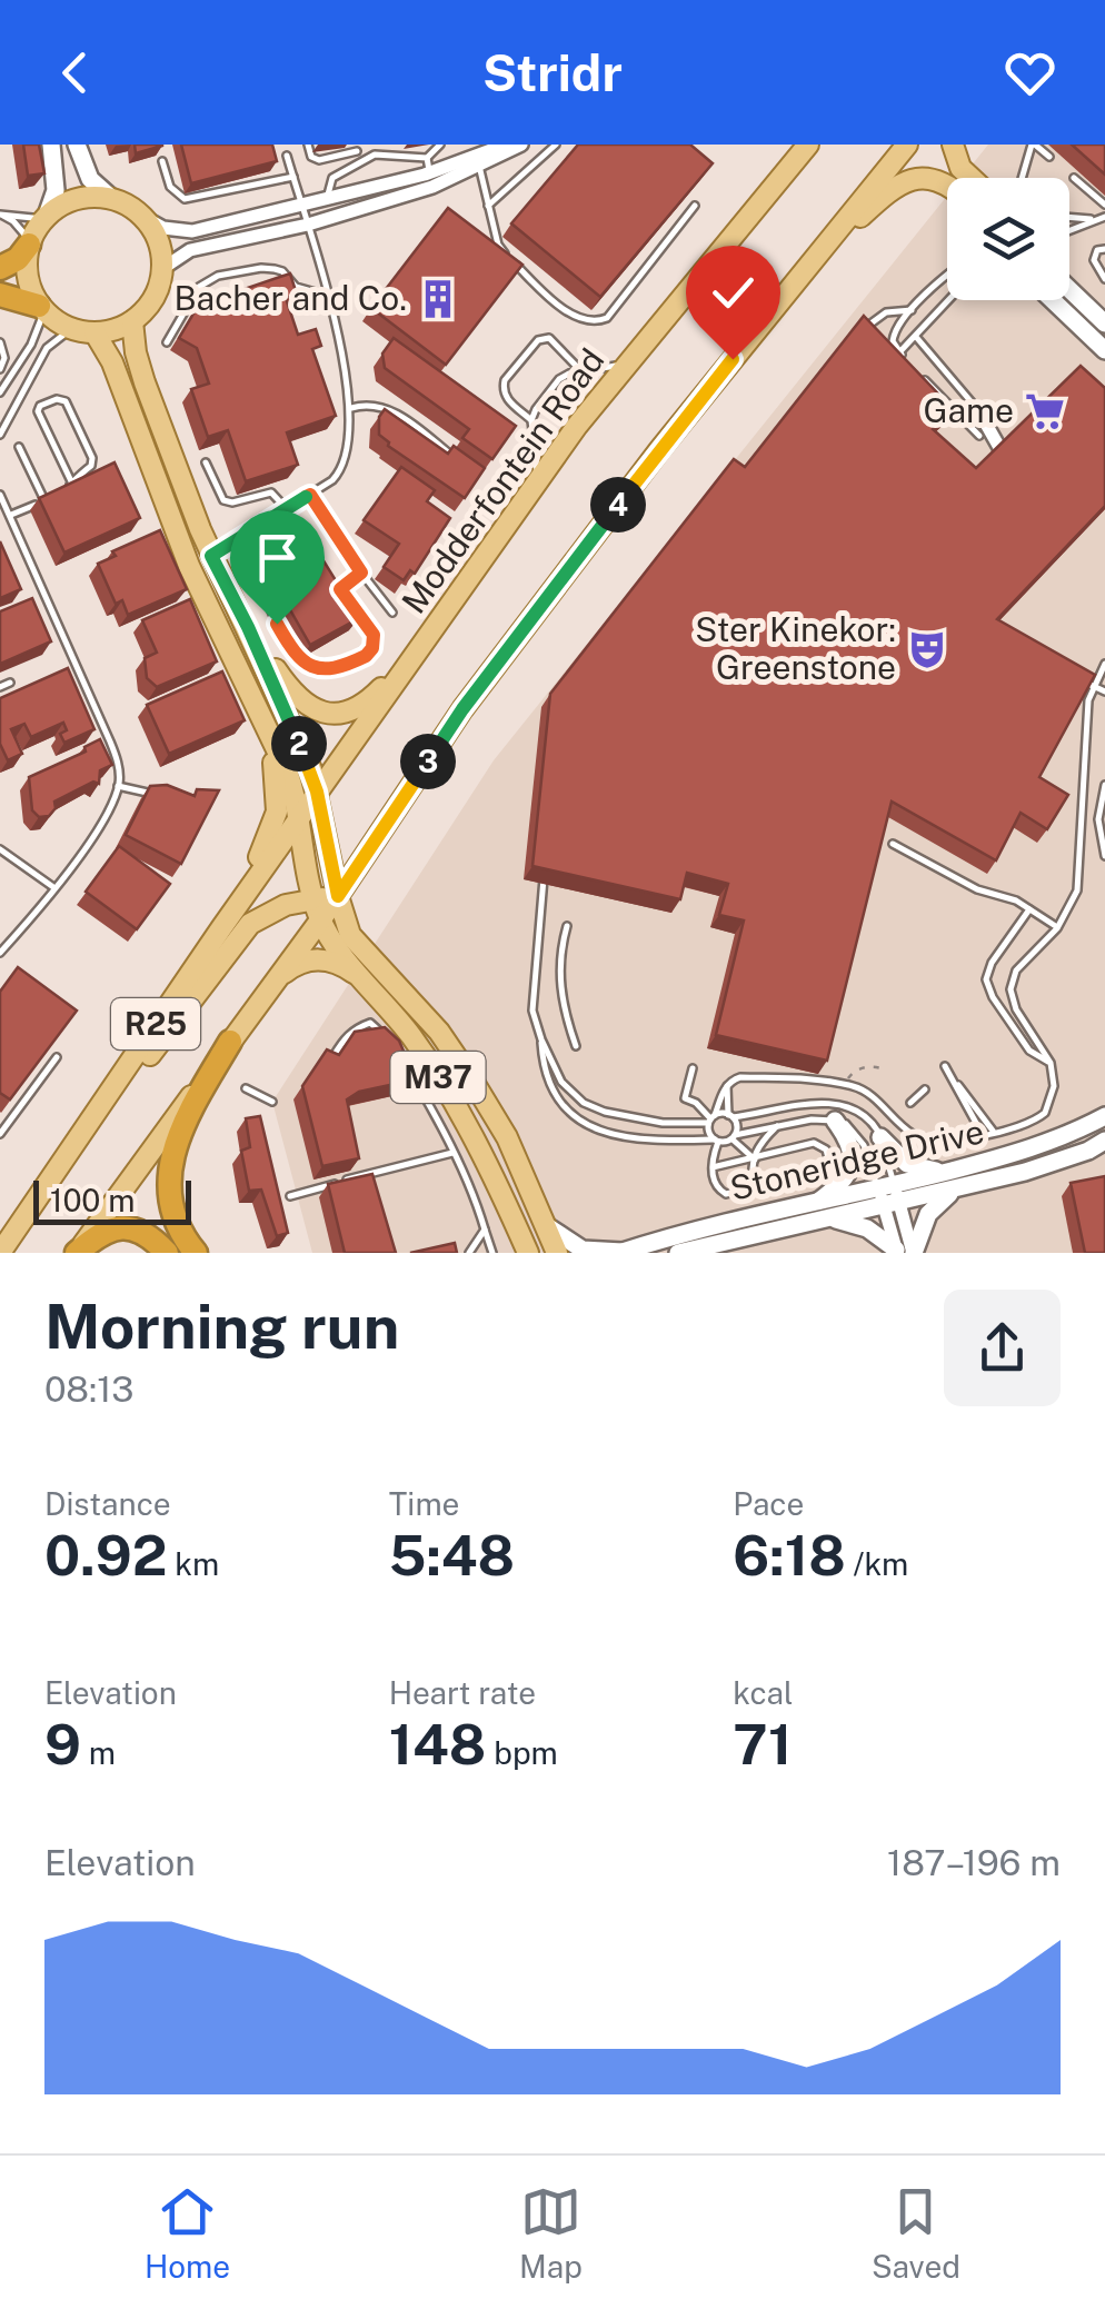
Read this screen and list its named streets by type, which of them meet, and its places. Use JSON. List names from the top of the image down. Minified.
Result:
{"streets":{"main road":["Modderfontein Road","R25","M37"],"street":["Stoneridge Drive"]},"crossings":[["Modderfontein Road","M37"],["R25","M37"]],"places":{"building":["Bacher and Co."],"supermarket":["Game"],"theatre":["Ster Kinekor: Greenstone"]},"scale_bar":"100 m","page":{"header":"Stridr","pins":["4","2","3"],"scale":"100 m","heading":["Morning run","08:13"],"stats":[["Distance","0.92 km"],["Time","5:48"],["Pace","6:18 /km"],["Elevation","9 m"],["Heart rate","148 bpm"],["kcal","71"]],"chart":["Elevation","187–196 m"],"tabs":["Home","Map","Saved"]}}
